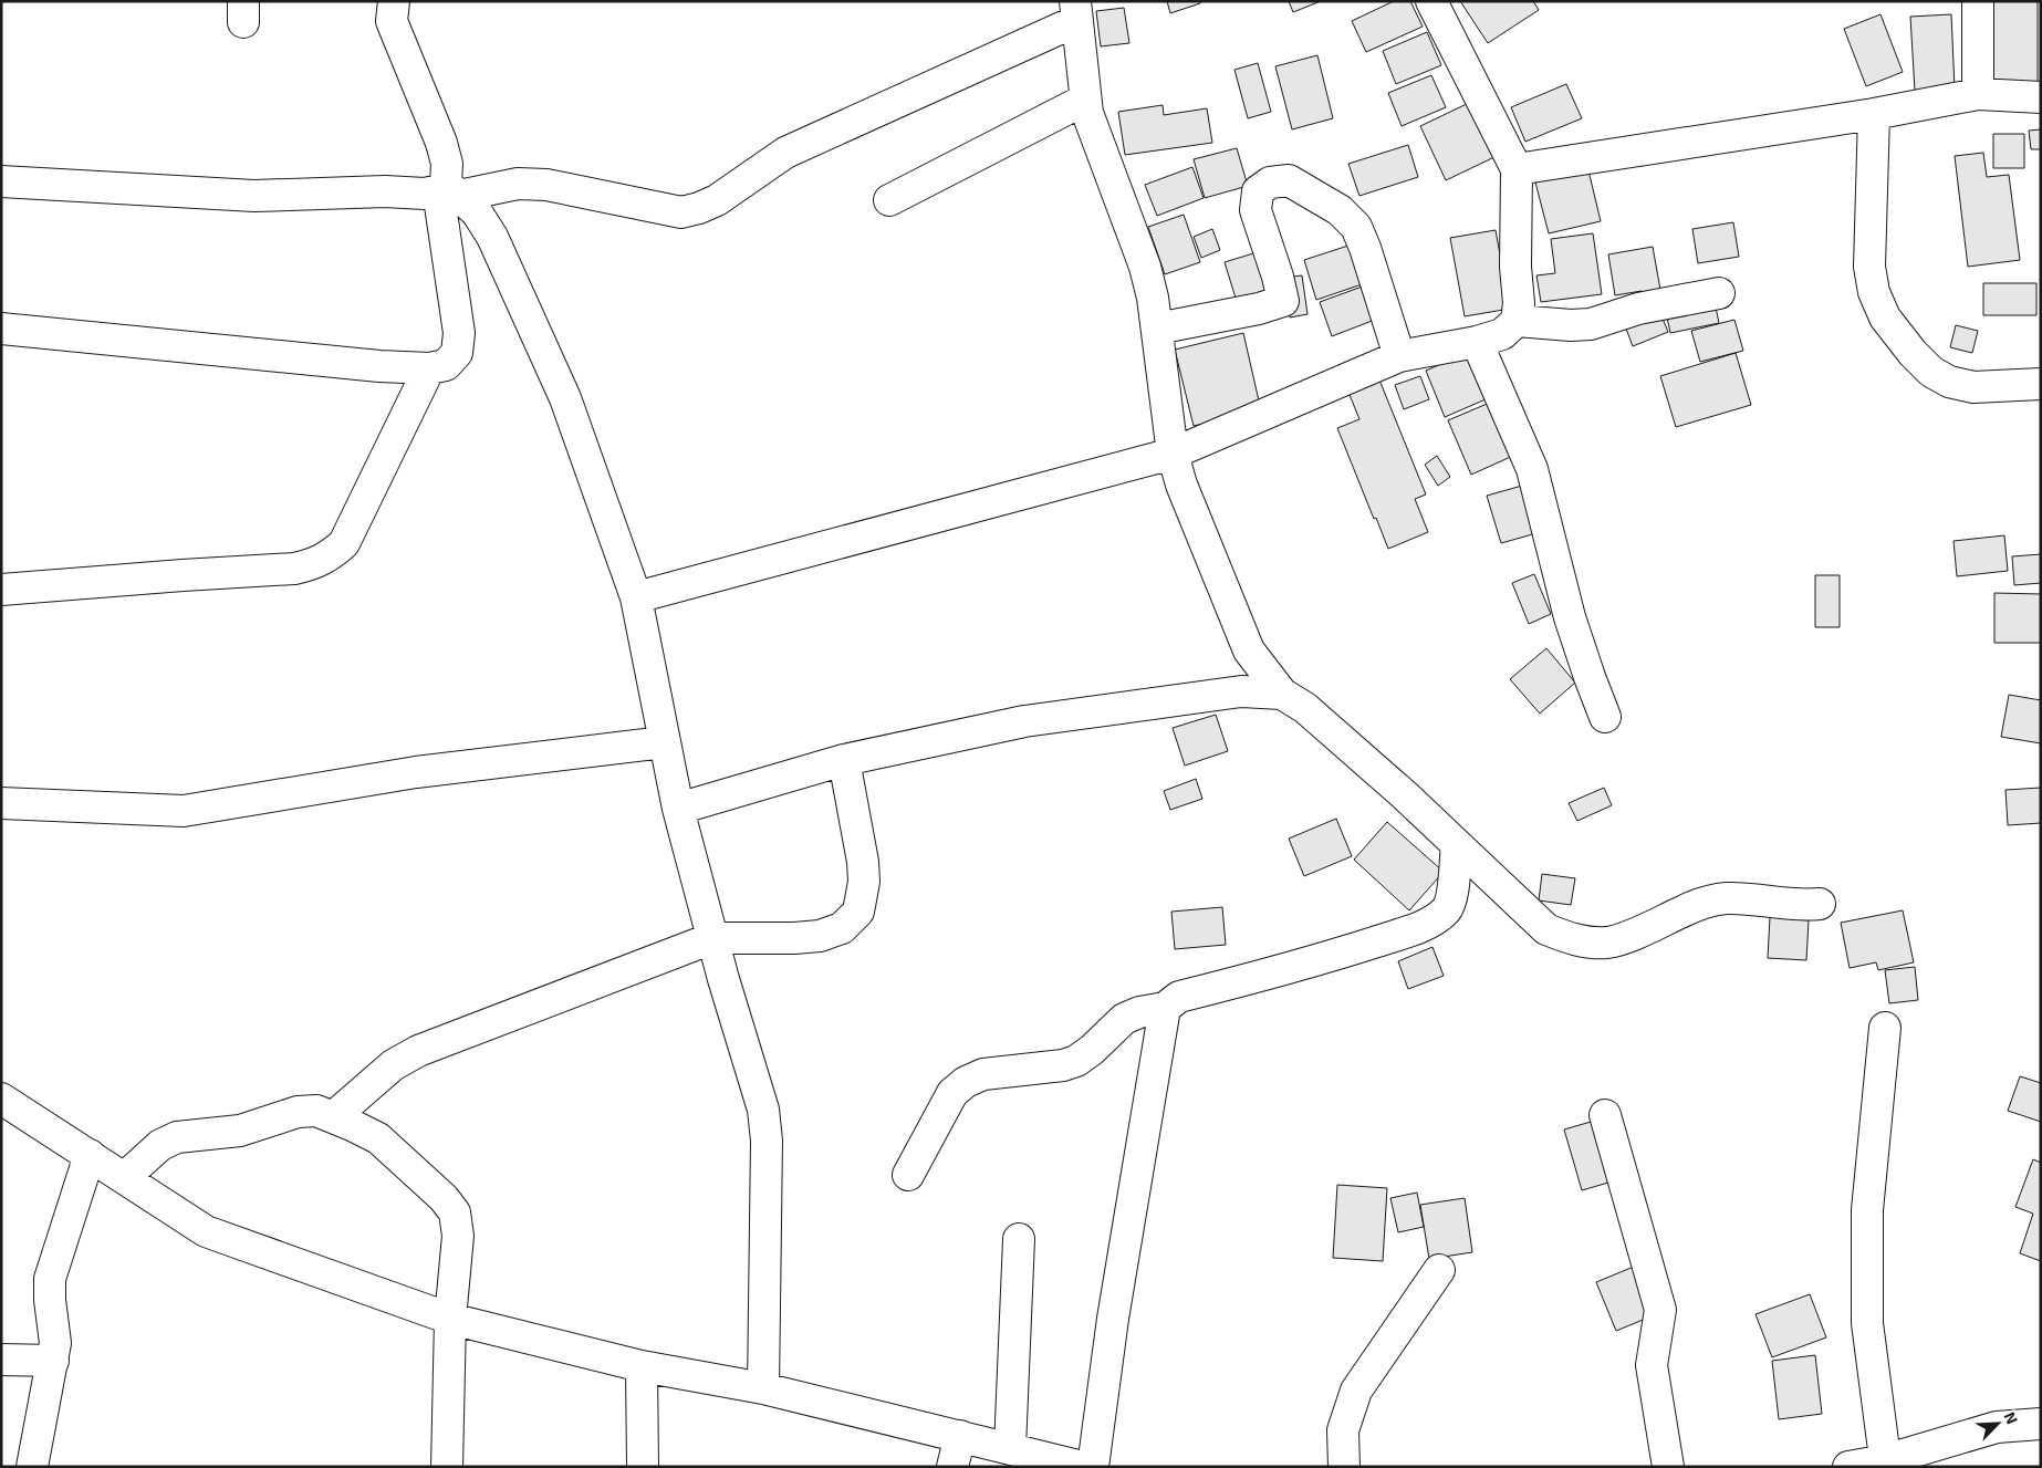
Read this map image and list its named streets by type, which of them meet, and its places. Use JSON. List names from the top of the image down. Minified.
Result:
{"north":"top right"}
